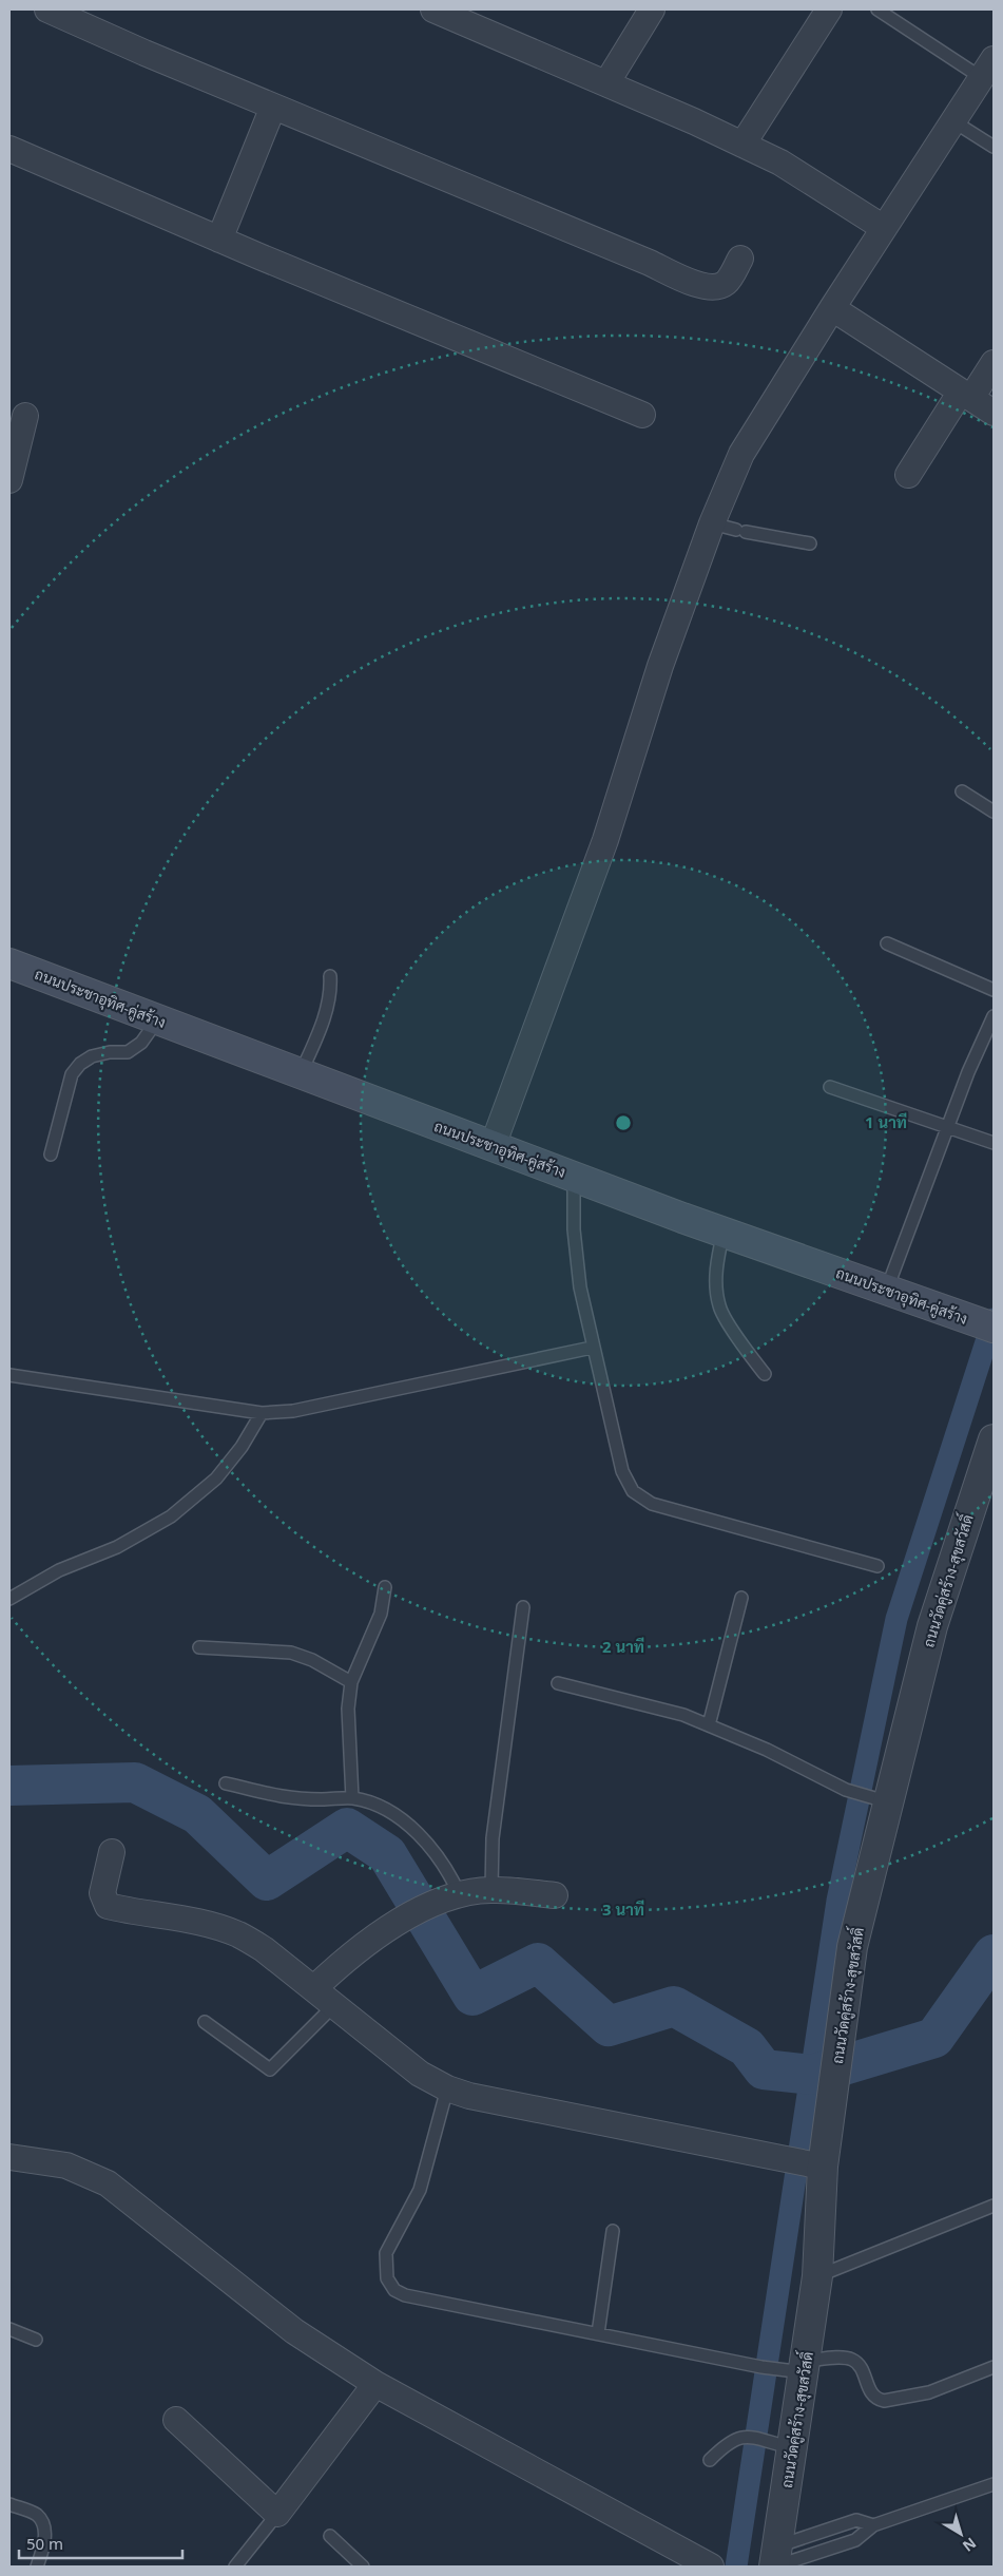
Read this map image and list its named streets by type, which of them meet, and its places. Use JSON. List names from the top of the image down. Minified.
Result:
{"streets":{"main road":["ถนนประชาอุทิศ-คู่สร้าง"],"street":["ถนนวัดคู่สร้าง-สุขสวัสดิ์"]},"scale_bar":"50 m","north":"bottom right","rings":["1 นาที","2 นาที","3 นาที"]}
